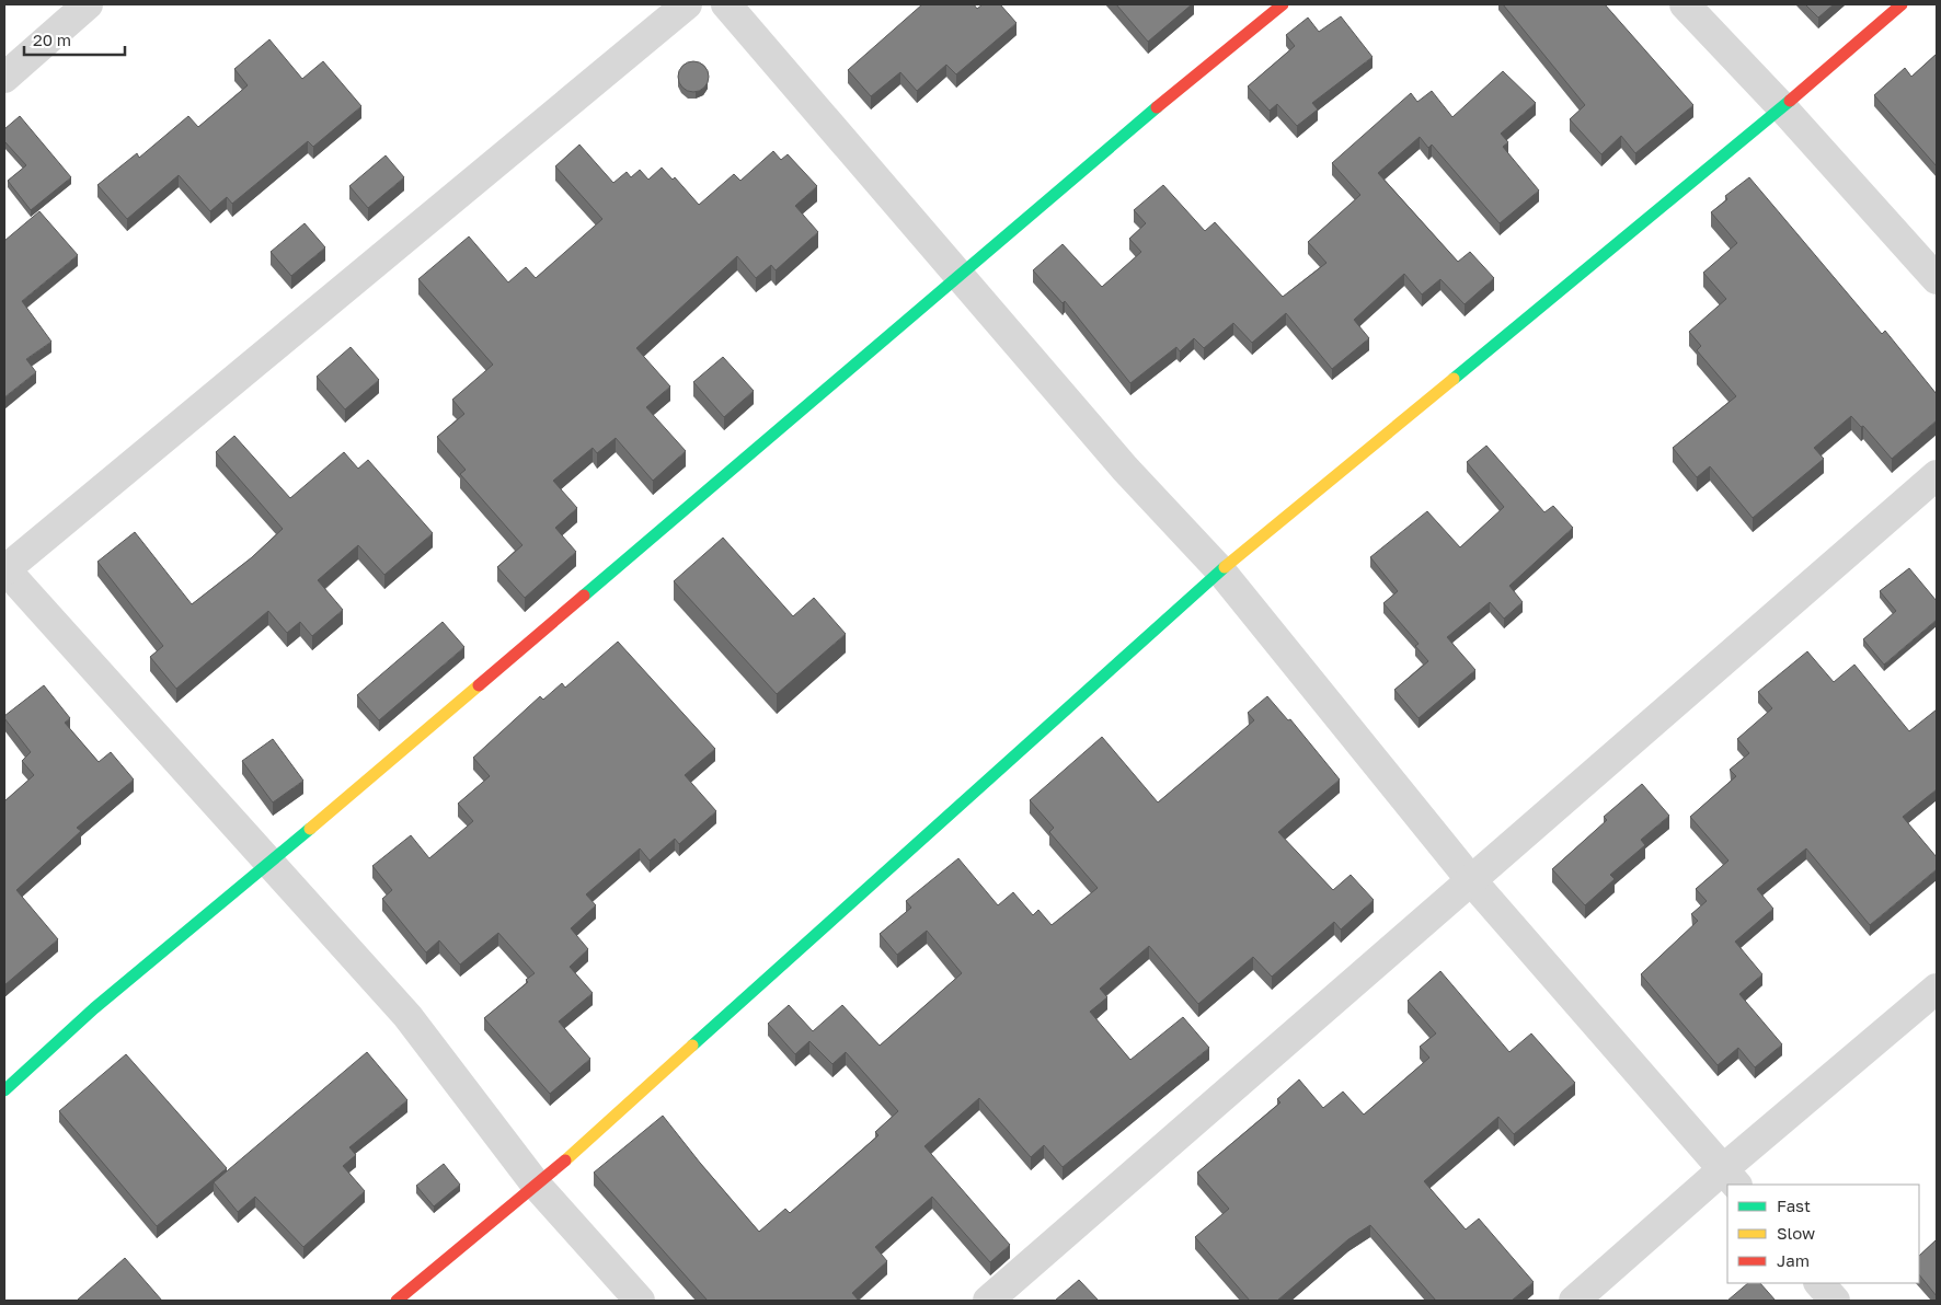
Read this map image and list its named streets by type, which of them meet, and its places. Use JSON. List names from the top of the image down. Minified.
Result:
{"legend":["Fast","Slow","Jam"],"scale_bar":"20 m"}
